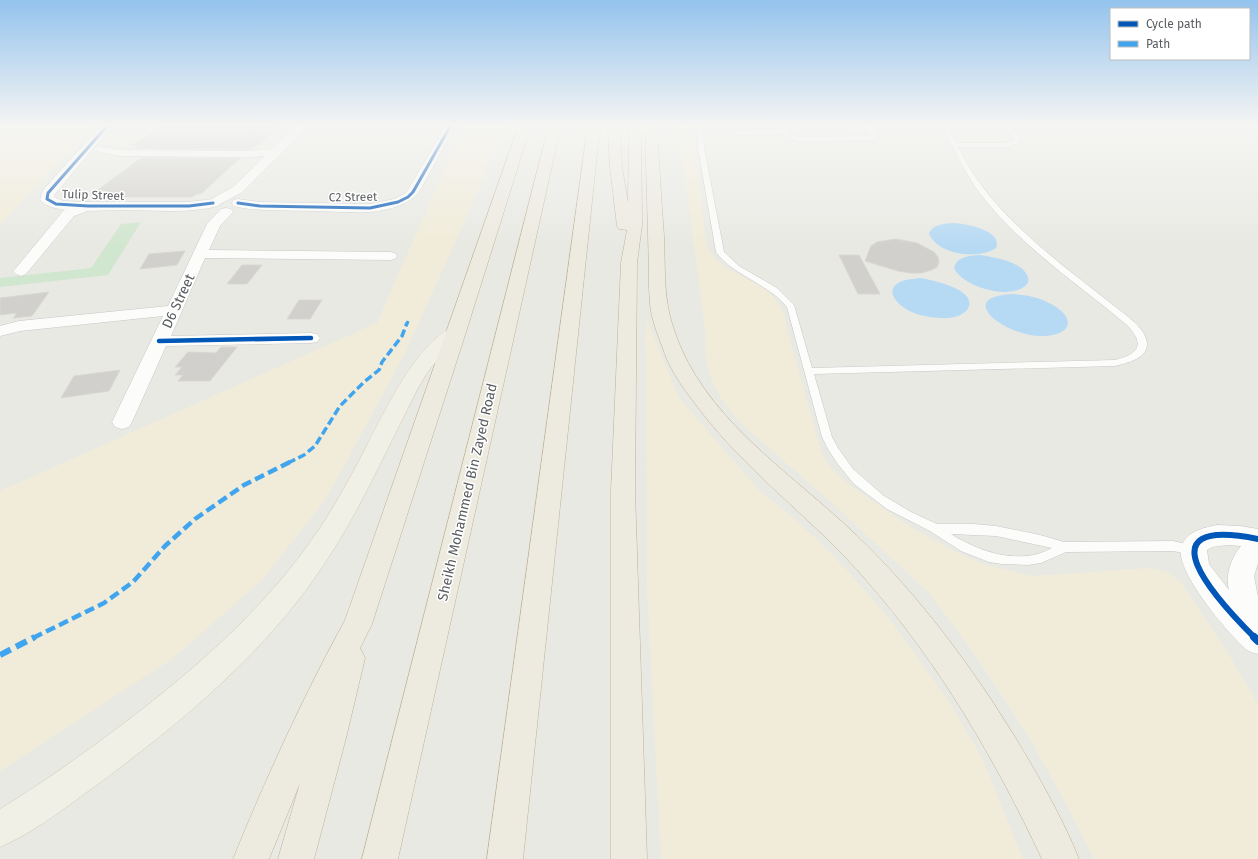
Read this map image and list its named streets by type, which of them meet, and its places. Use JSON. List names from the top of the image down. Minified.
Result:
{"streets":{"highway":["Sheikh Mohammed Bin Zayed Road"],"street":["Tulip Street","C2 Street","D6 Street"]},"crossings":[["Tulip Street","C2 Street"],["Tulip Street","D6 Street"],["C2 Street","D6 Street"]],"legend":["Cycle path","Path"]}
